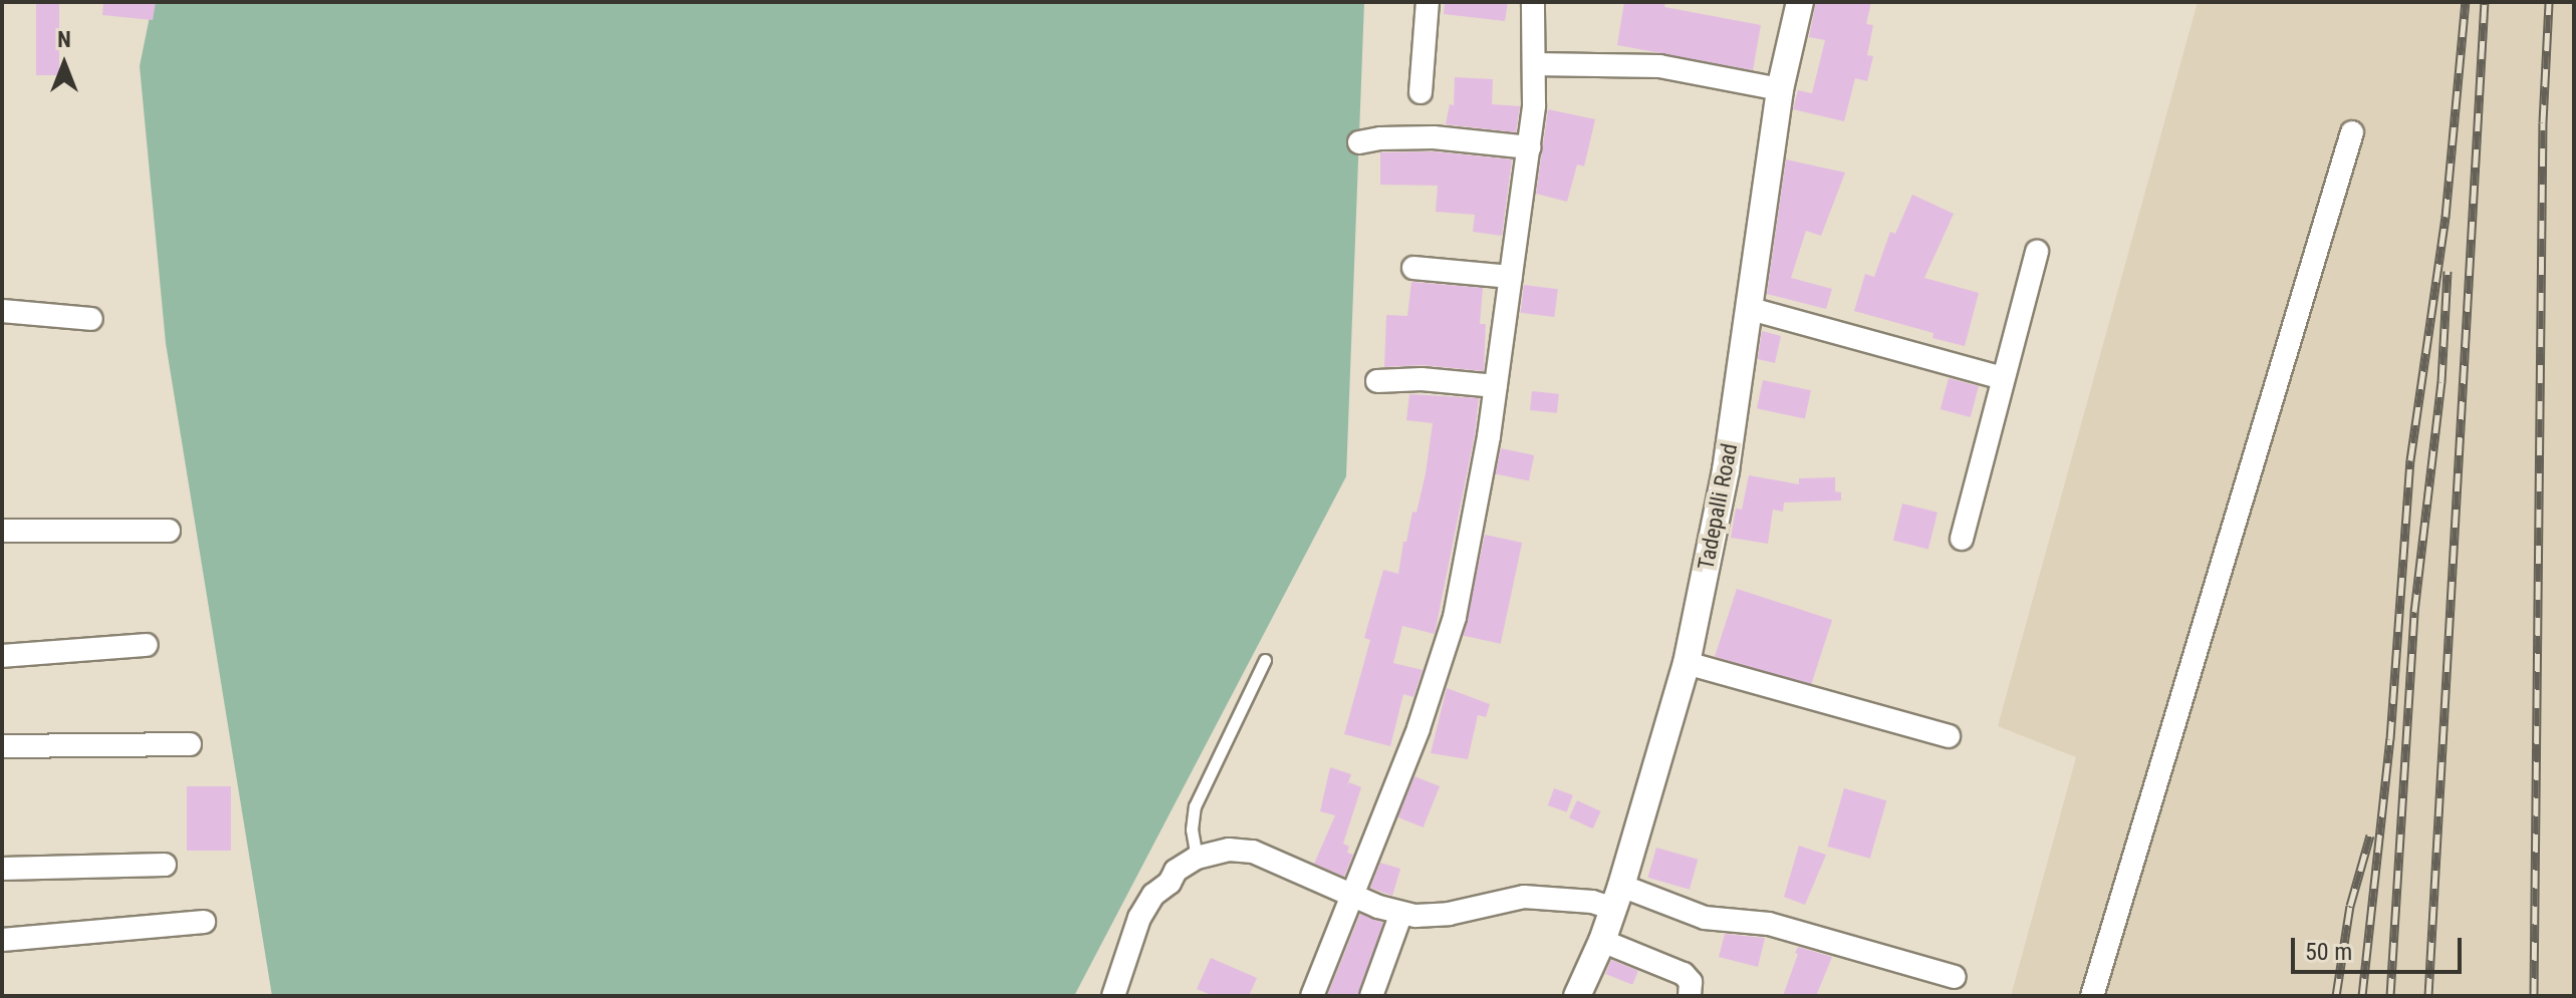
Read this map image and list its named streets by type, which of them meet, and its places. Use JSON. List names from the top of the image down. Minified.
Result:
{"streets":{"street":["Tadepalli Road"]},"scale_bar":"50 m","north":"top"}
